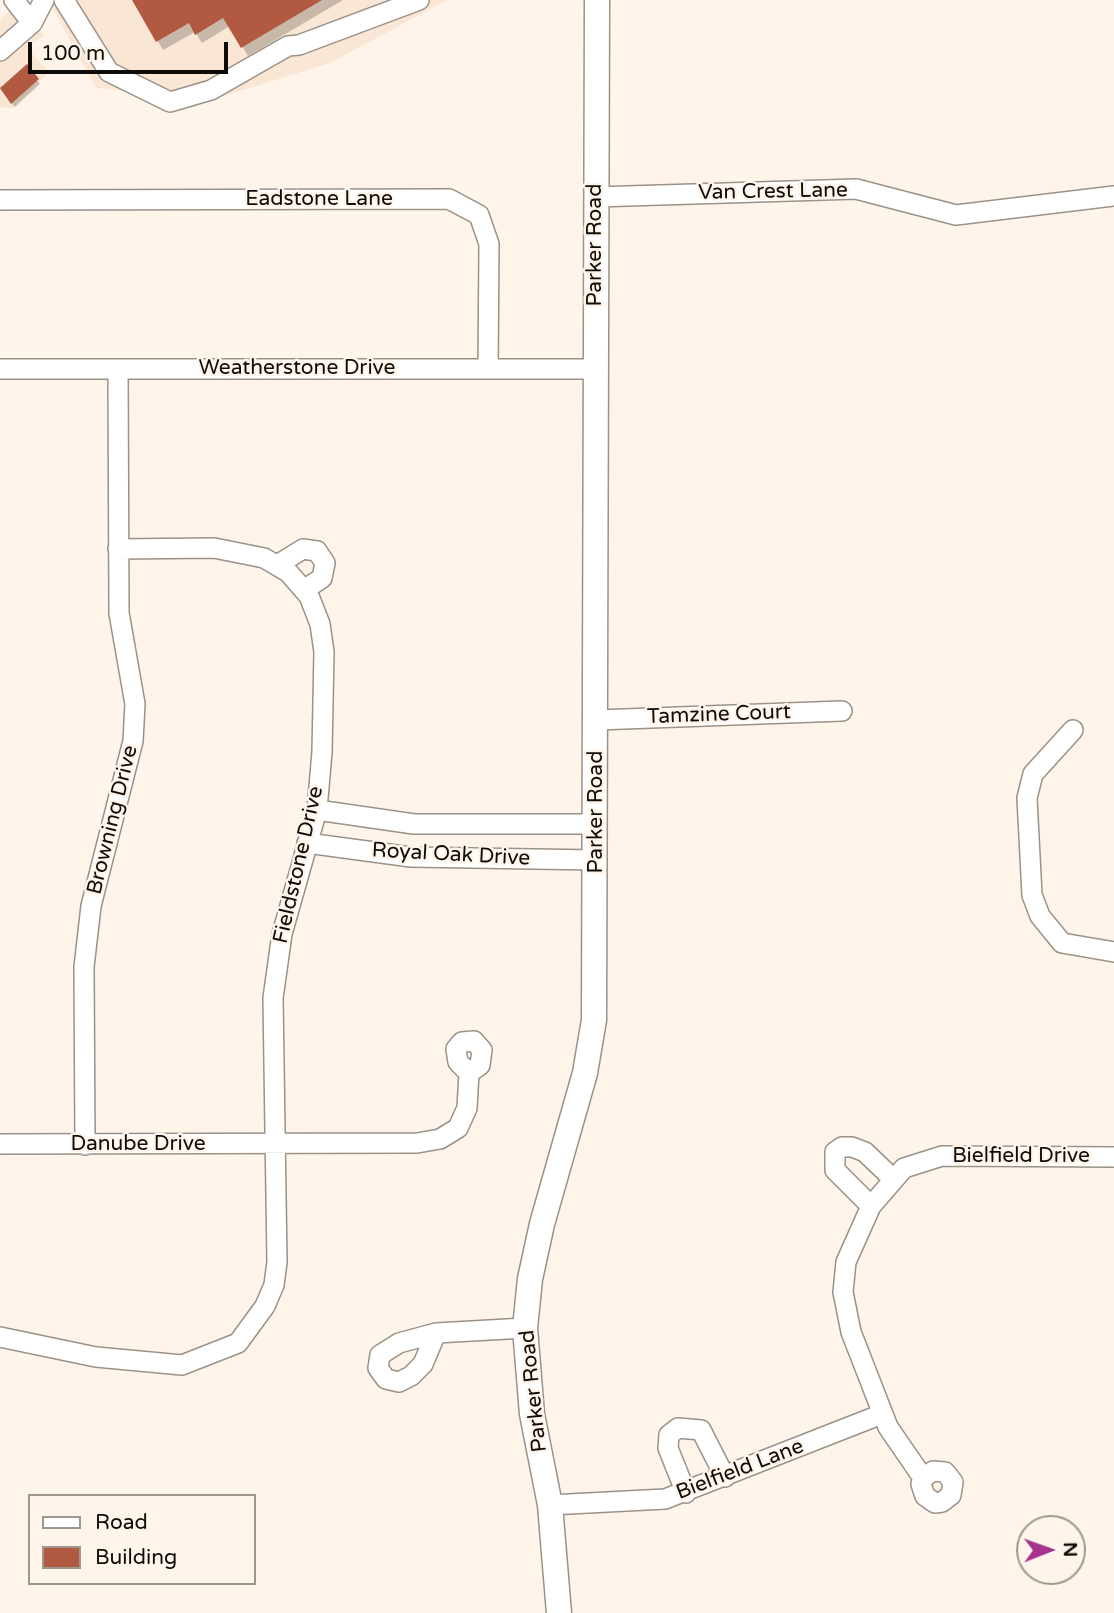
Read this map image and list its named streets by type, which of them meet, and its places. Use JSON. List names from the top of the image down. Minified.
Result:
{"streets":{"main road":["Parker Road"],"street":["Van Crest Lane","Eadstone Lane","Weatherstone Drive","Tamzine Court","Browning Drive","Royal Oak Drive","Fieldstone Drive","Danube Drive","Bielfield Drive","Bielfield Lane"]},"crossings":[["Van Crest Lane","Parker Road"],["Eadstone Lane","Weatherstone Drive"],["Parker Road","Weatherstone Drive"],["Parker Road","Tamzine Court"],["Parker Road","Royal Oak Drive"],["Parker Road","Bielfield Lane"],["Weatherstone Drive","Browning Drive"],["Browning Drive","Fieldstone Drive"],["Browning Drive","Danube Drive"],["Royal Oak Drive","Fieldstone Drive"],["Fieldstone Drive","Danube Drive"],["Bielfield Drive","Bielfield Lane"]],"legend":["Road","Building"],"scale_bar":"100 m","north":"right"}
